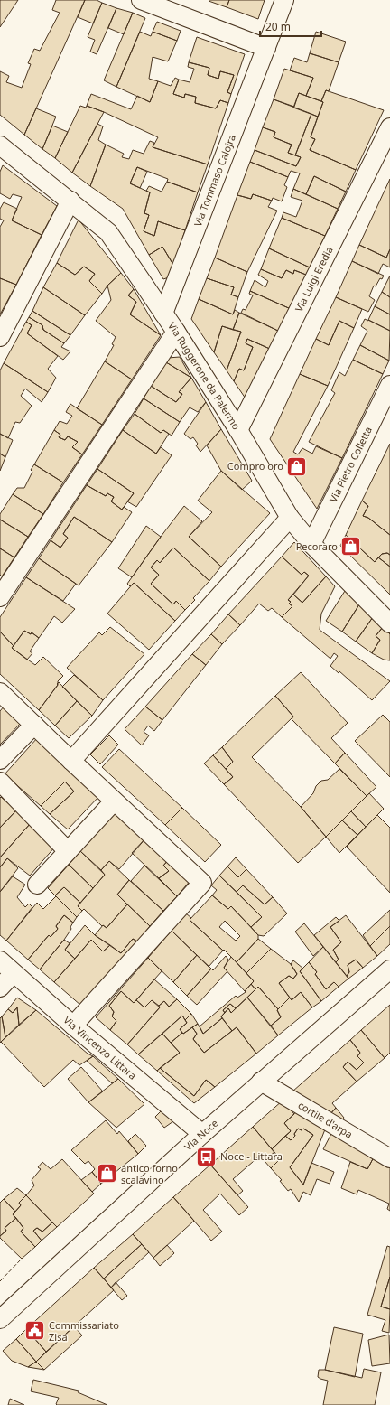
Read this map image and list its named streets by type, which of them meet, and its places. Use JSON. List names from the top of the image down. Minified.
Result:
{"streets":{"street":["Via Tommaso Calojra","Via Luigi Eredia","Via Ruggerone da Palermo","Via Pietro Colletta","Via Vincenzo Littara","cortile d'arpa","Via Noce"]},"crossings":[["Via Tommaso Calojra","Via Ruggerone da Palermo"],["Via Luigi Eredia","Via Ruggerone da Palermo"],["Via Ruggerone da Palermo","Via Pietro Colletta"],["Via Vincenzo Littara","Via Noce"],["cortile d'arpa","Via Noce"]],"places":{"shop":["Compro oro","Pecoraro","antico forno scalavino"],"bus stop":["Noce - Littara"],"public building":["Commissariato Zisa"]},"scale_bar":"20 m"}
